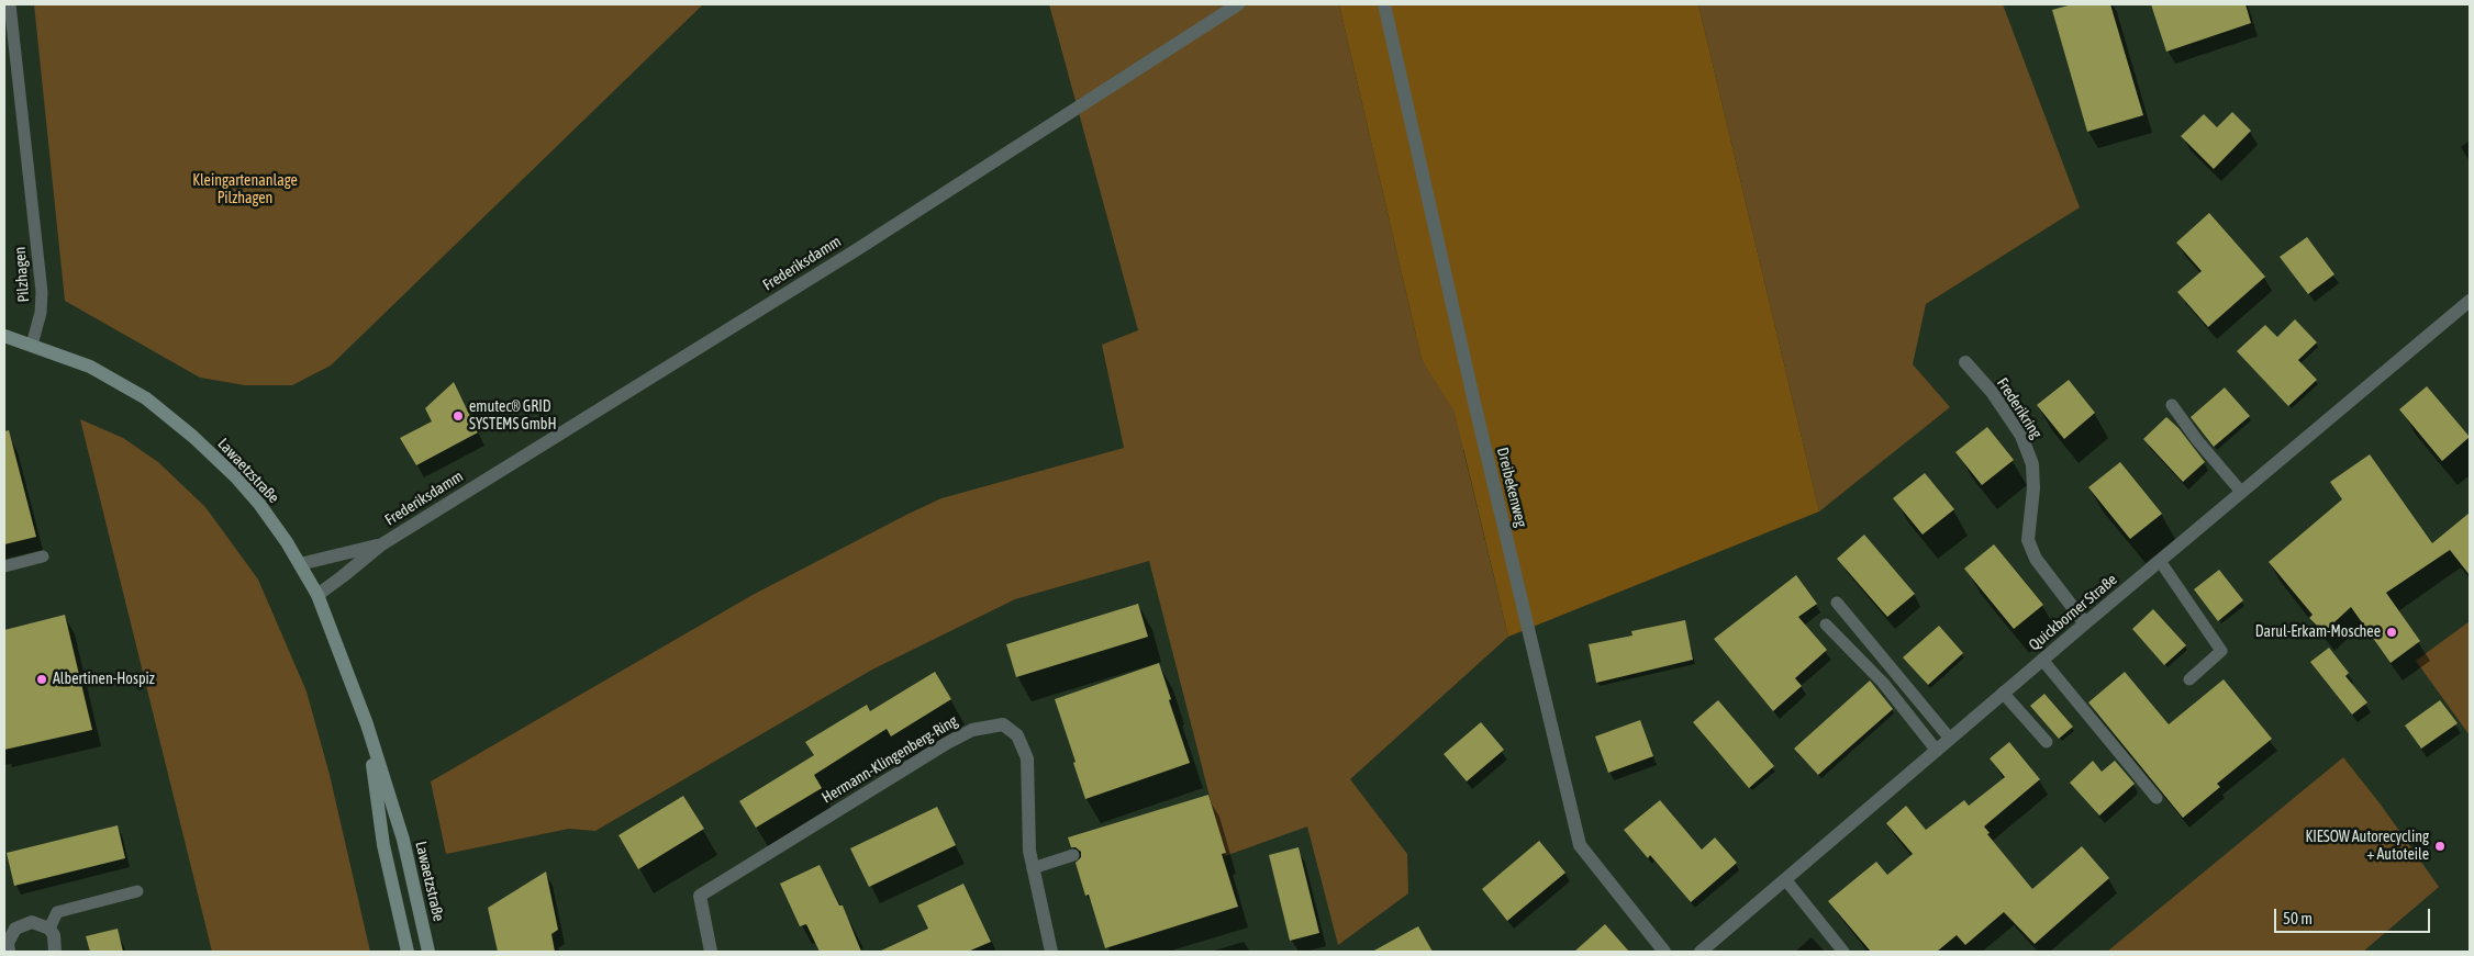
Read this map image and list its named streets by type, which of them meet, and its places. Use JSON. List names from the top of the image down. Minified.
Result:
{"streets":{"street":["Frederiksdamm","Frederikring","Lawaetzstraße","Dreibekenweg","Quickborner Straße","Hermann-Klingenberg-Ring"],"lane":["Pilzhagen"]},"crossings":[["Frederiksdamm","Lawaetzstraße"],["Pilzhagen","Lawaetzstraße"],["Frederikring","Quickborner Straße"]],"parks":["Kleingartenanlage Pilzhagen"],"places":["emutec® GRID SYSTEMS GmbH","Darul-Erkam-Moschee","Albertinen-Hospiz","KIESOW Autorecycling + Autoteile"],"scale_bar":"50 m"}
